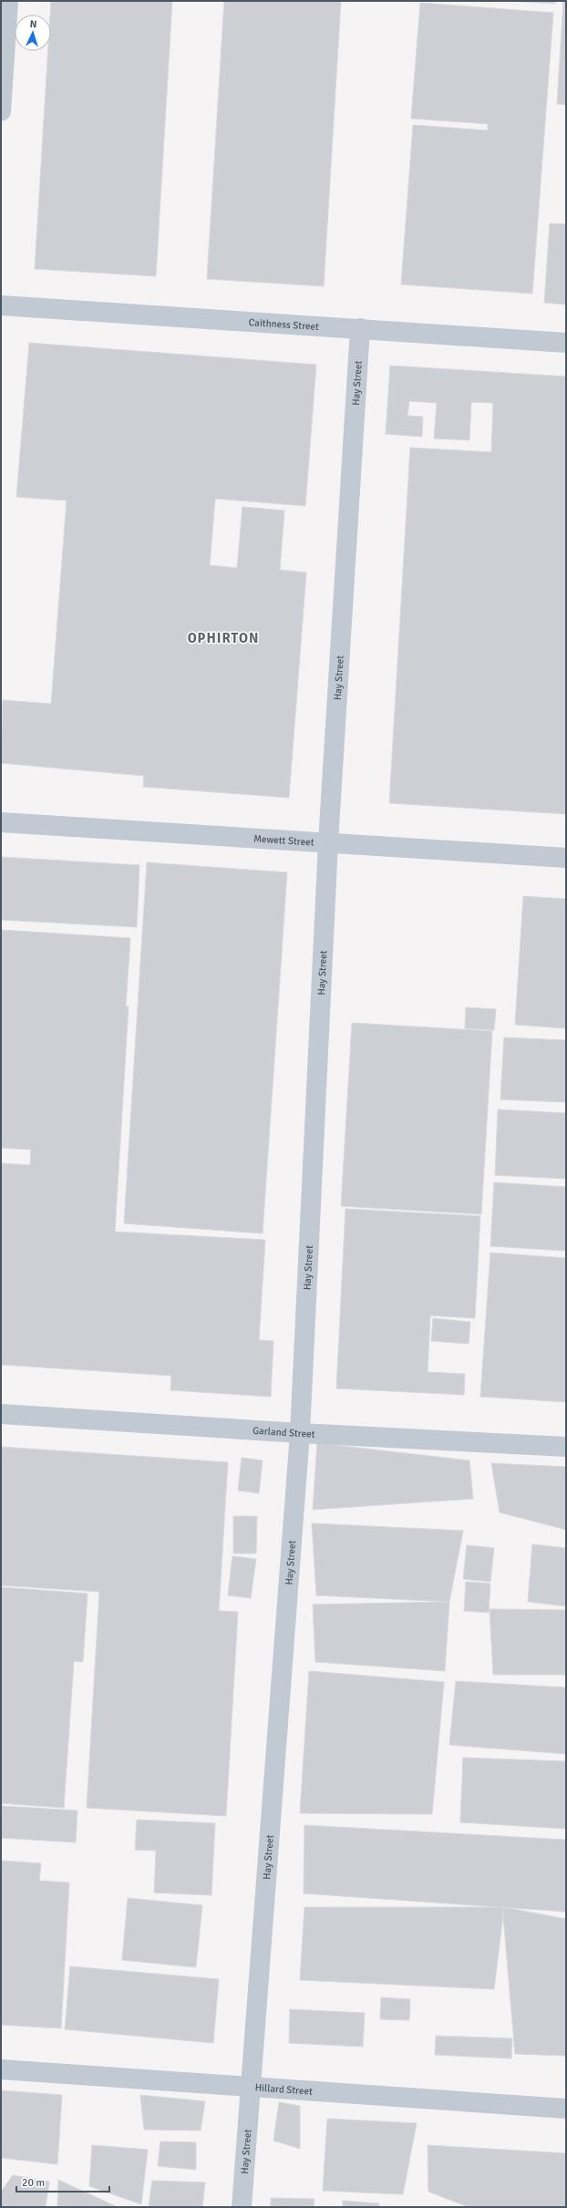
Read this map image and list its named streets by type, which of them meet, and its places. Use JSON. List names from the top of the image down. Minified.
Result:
{"streets":{"street":["Caithness Street","Hay Street","Mewett Street","Garland Street","Hillard Street"]},"crossings":[["Caithness Street","Hay Street"],["Hay Street","Mewett Street"],["Hay Street","Garland Street"],["Hay Street","Hillard Street"]],"districts":["OPHIRTON"],"scale_bar":"20 m","north":"top"}
